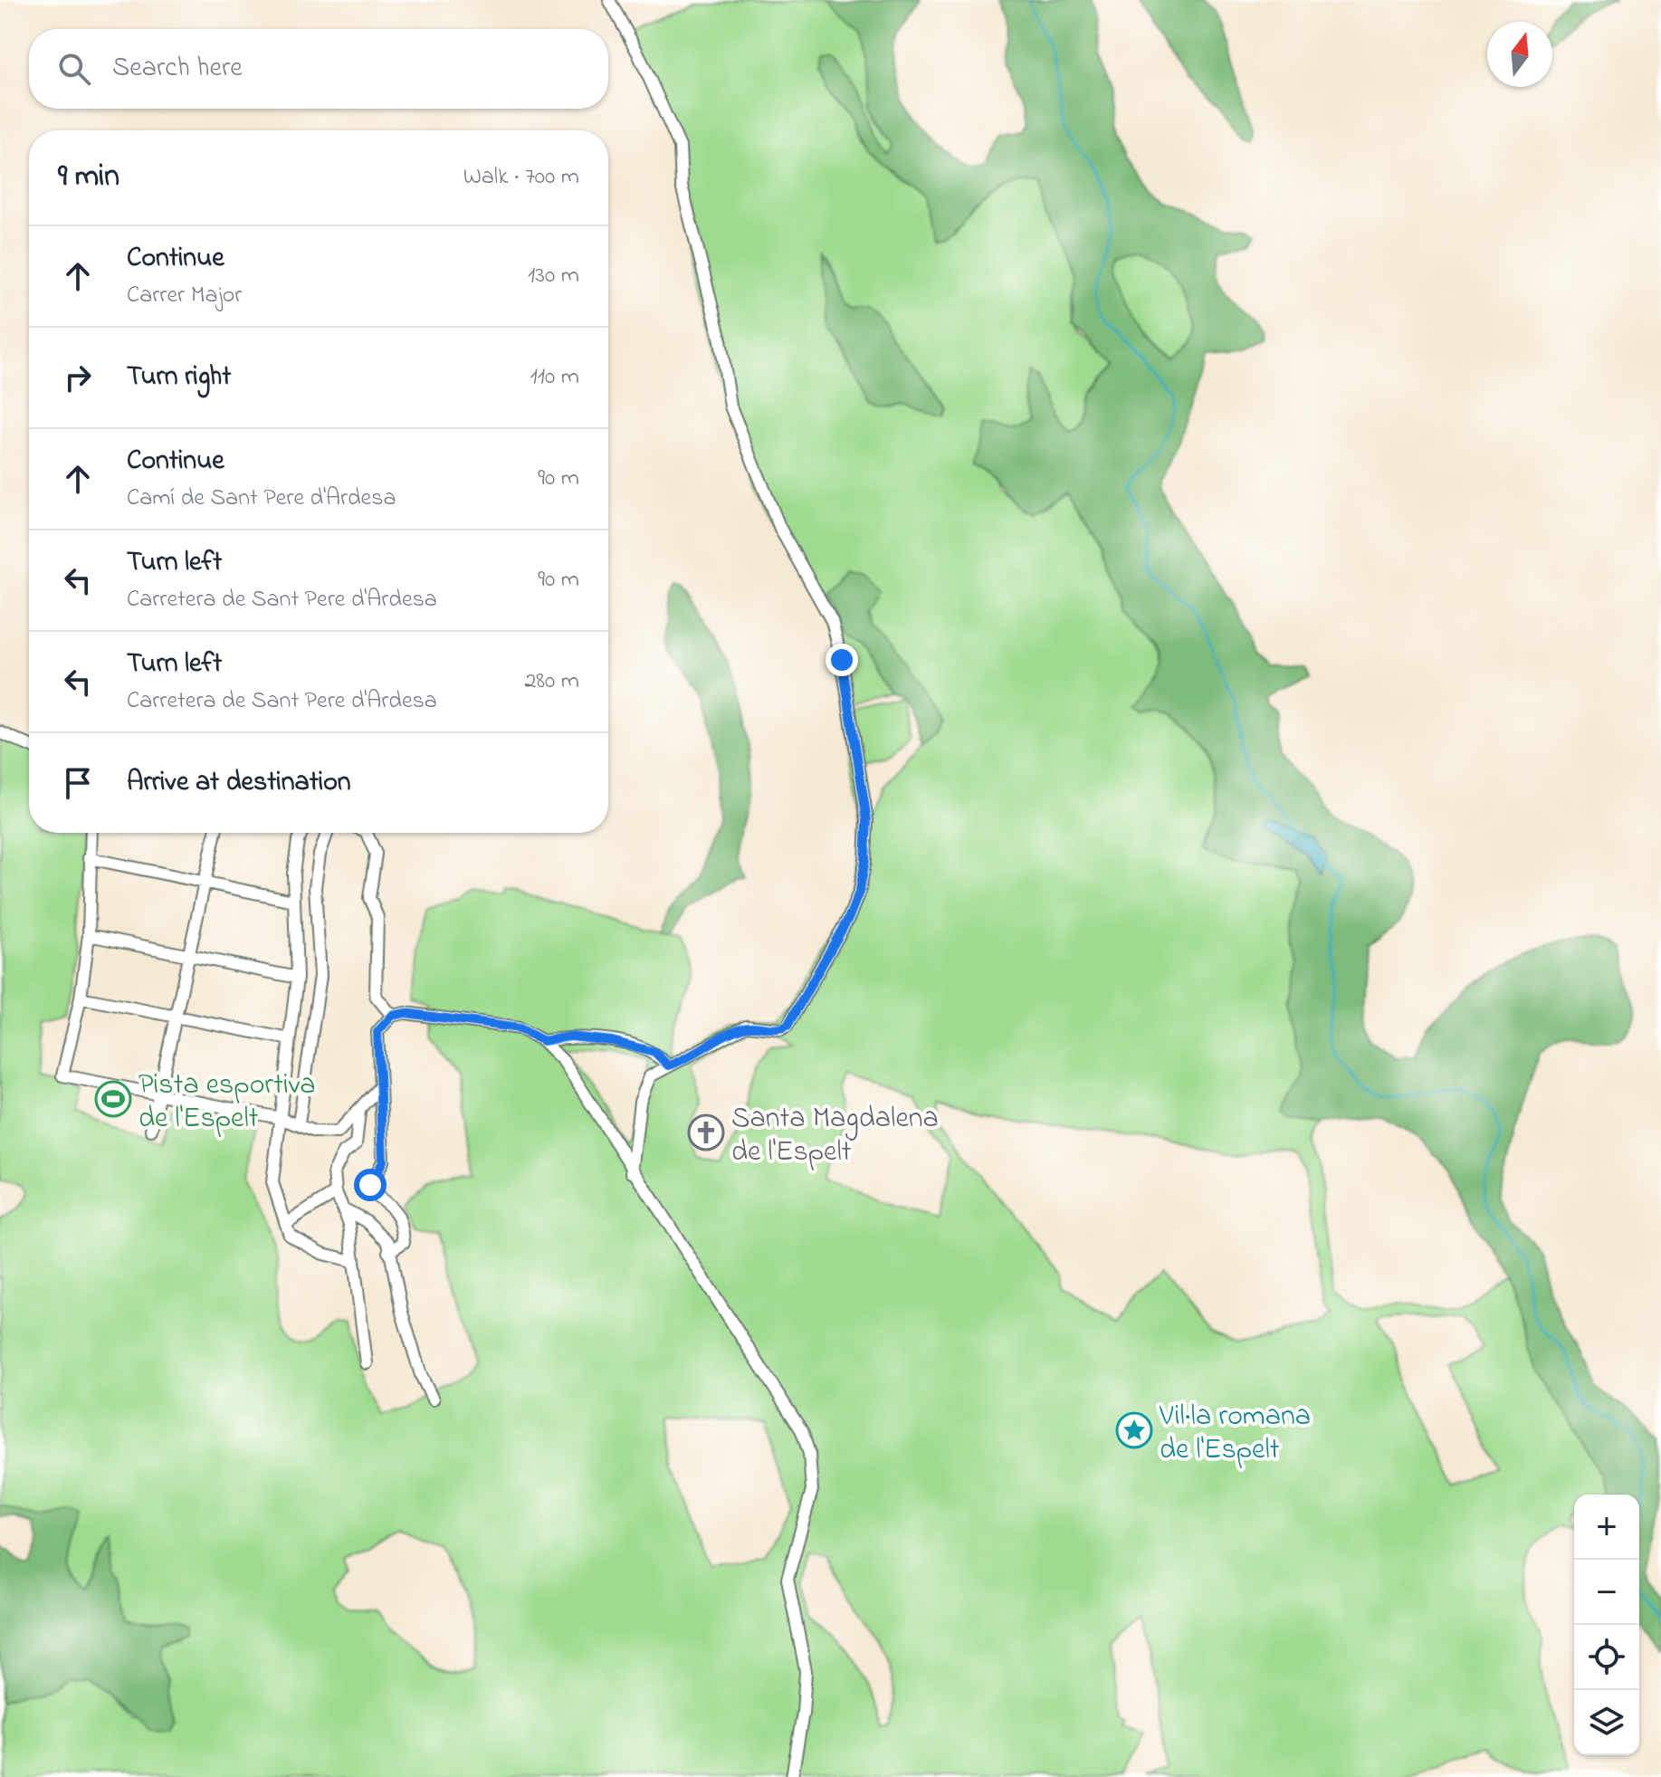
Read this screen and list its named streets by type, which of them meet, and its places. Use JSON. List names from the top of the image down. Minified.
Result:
{"places":{"sports":["Pista esportiva de l'Espelt"],"church":["Santa Magdalena de l'Espelt"],"place":["Vil·la romana de l'Espelt"]},"north":"top","page":{"search":"Search here","heading":["9 min","Walk · 700 m"],"list":[["Continue","Carrer Major","130 m"],["Turn right","110 m"],["Continue","Camí de Sant Pere d'Ardesa","90 m"],["Turn left","Carretera de Sant Pere d'Ardesa","90 m"],["Turn left","Carretera de Sant Pere d'Ardesa","280 m"],"Arrive at destination"],"map_buttons":["+","−"]}}
